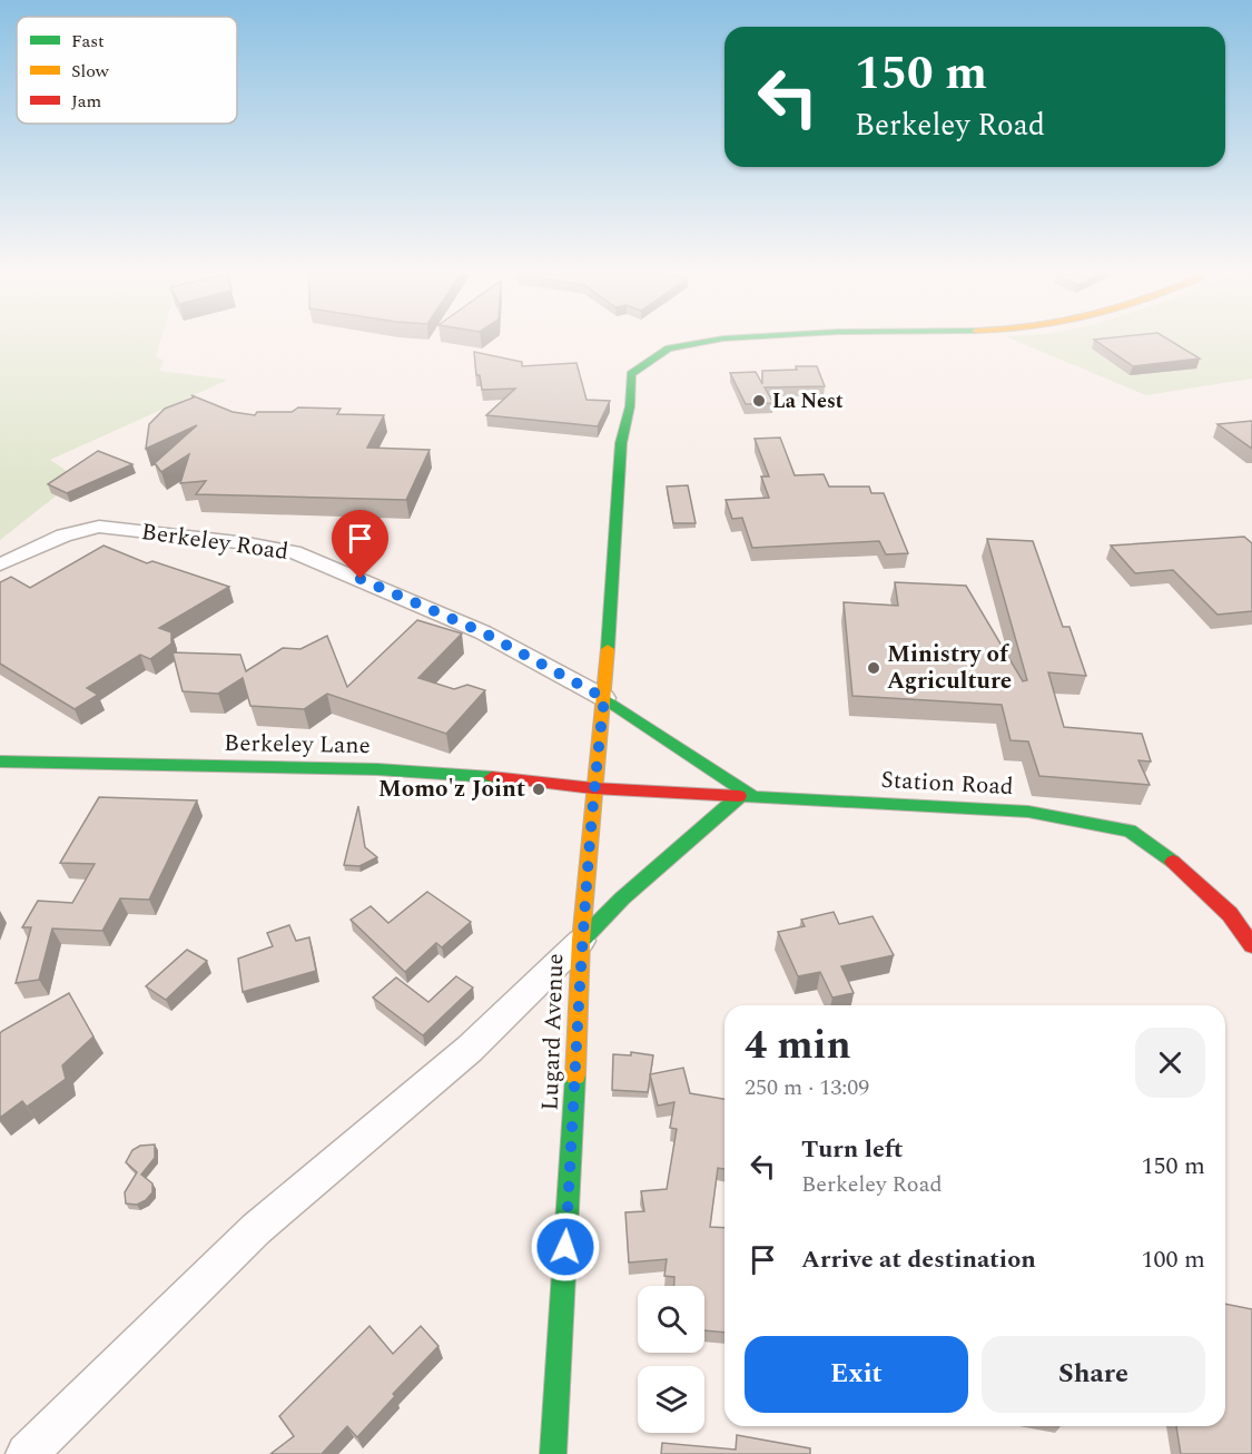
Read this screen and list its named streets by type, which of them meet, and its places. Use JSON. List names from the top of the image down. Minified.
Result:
{"streets":{"street":["Berkeley Road","Berkeley Lane","Station Road","Lugard Avenue"]},"crossings":[["Berkeley Road","Lugard Avenue"],["Berkeley Lane","Station Road"],["Berkeley Lane","Lugard Avenue"],["Station Road","Lugard Avenue"]],"places":["La Nest","Ministry of Agriculture","Momo'z Joint"],"legend":["Fast","Slow","Jam"],"page":{"turn":["150 m","Berkeley Road"],"heading":["4 min","250 m · 13:09"],"list":[{"name":"Turn left","note":"Berkeley Road","value":"150 m"},{"name":"Arrive at destination","value":"100 m"}],"buttons":["Exit","Share"]}}
